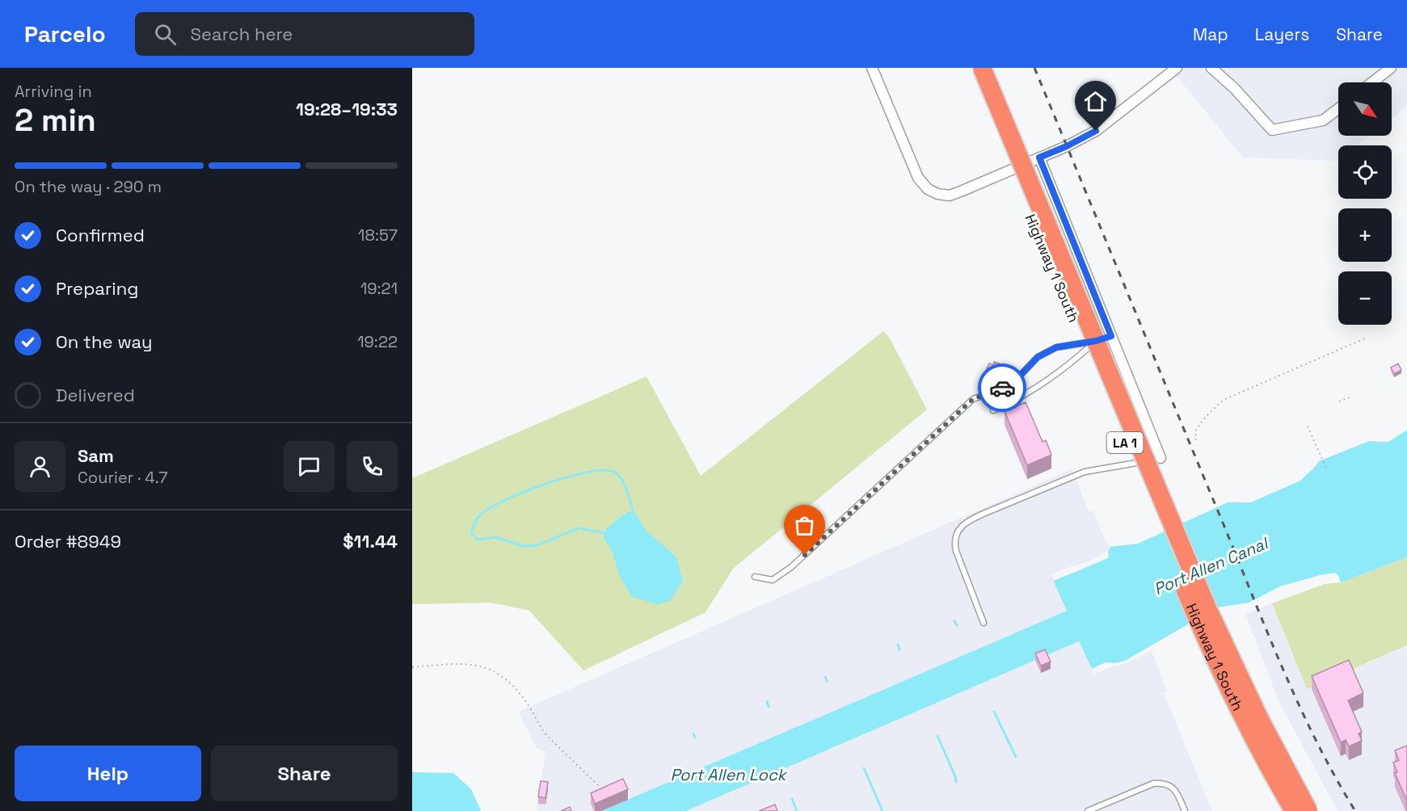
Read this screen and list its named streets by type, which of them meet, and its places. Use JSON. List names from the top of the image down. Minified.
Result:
{"streets":{"highway":["Highway 1 South","LA 1"]},"water":["Port Allen Canal","Port Allen Lock"],"north":"bottom right","page":{"header":"Parcelo","search":"Search here","nav":["Map","Layers","Share"],"heading":["2 min","Arriving in","19:28–19:33"],"panel":["Sam","Courier · 4.7","Order #8949","$11.44"],"map_buttons":["+","−"],"bar":"On the way · 290 m","list":[["Confirmed","18:57"],["Preparing","19:21"],["On the way","19:22"],"Delivered"],"buttons":["Help","Share"]}}
